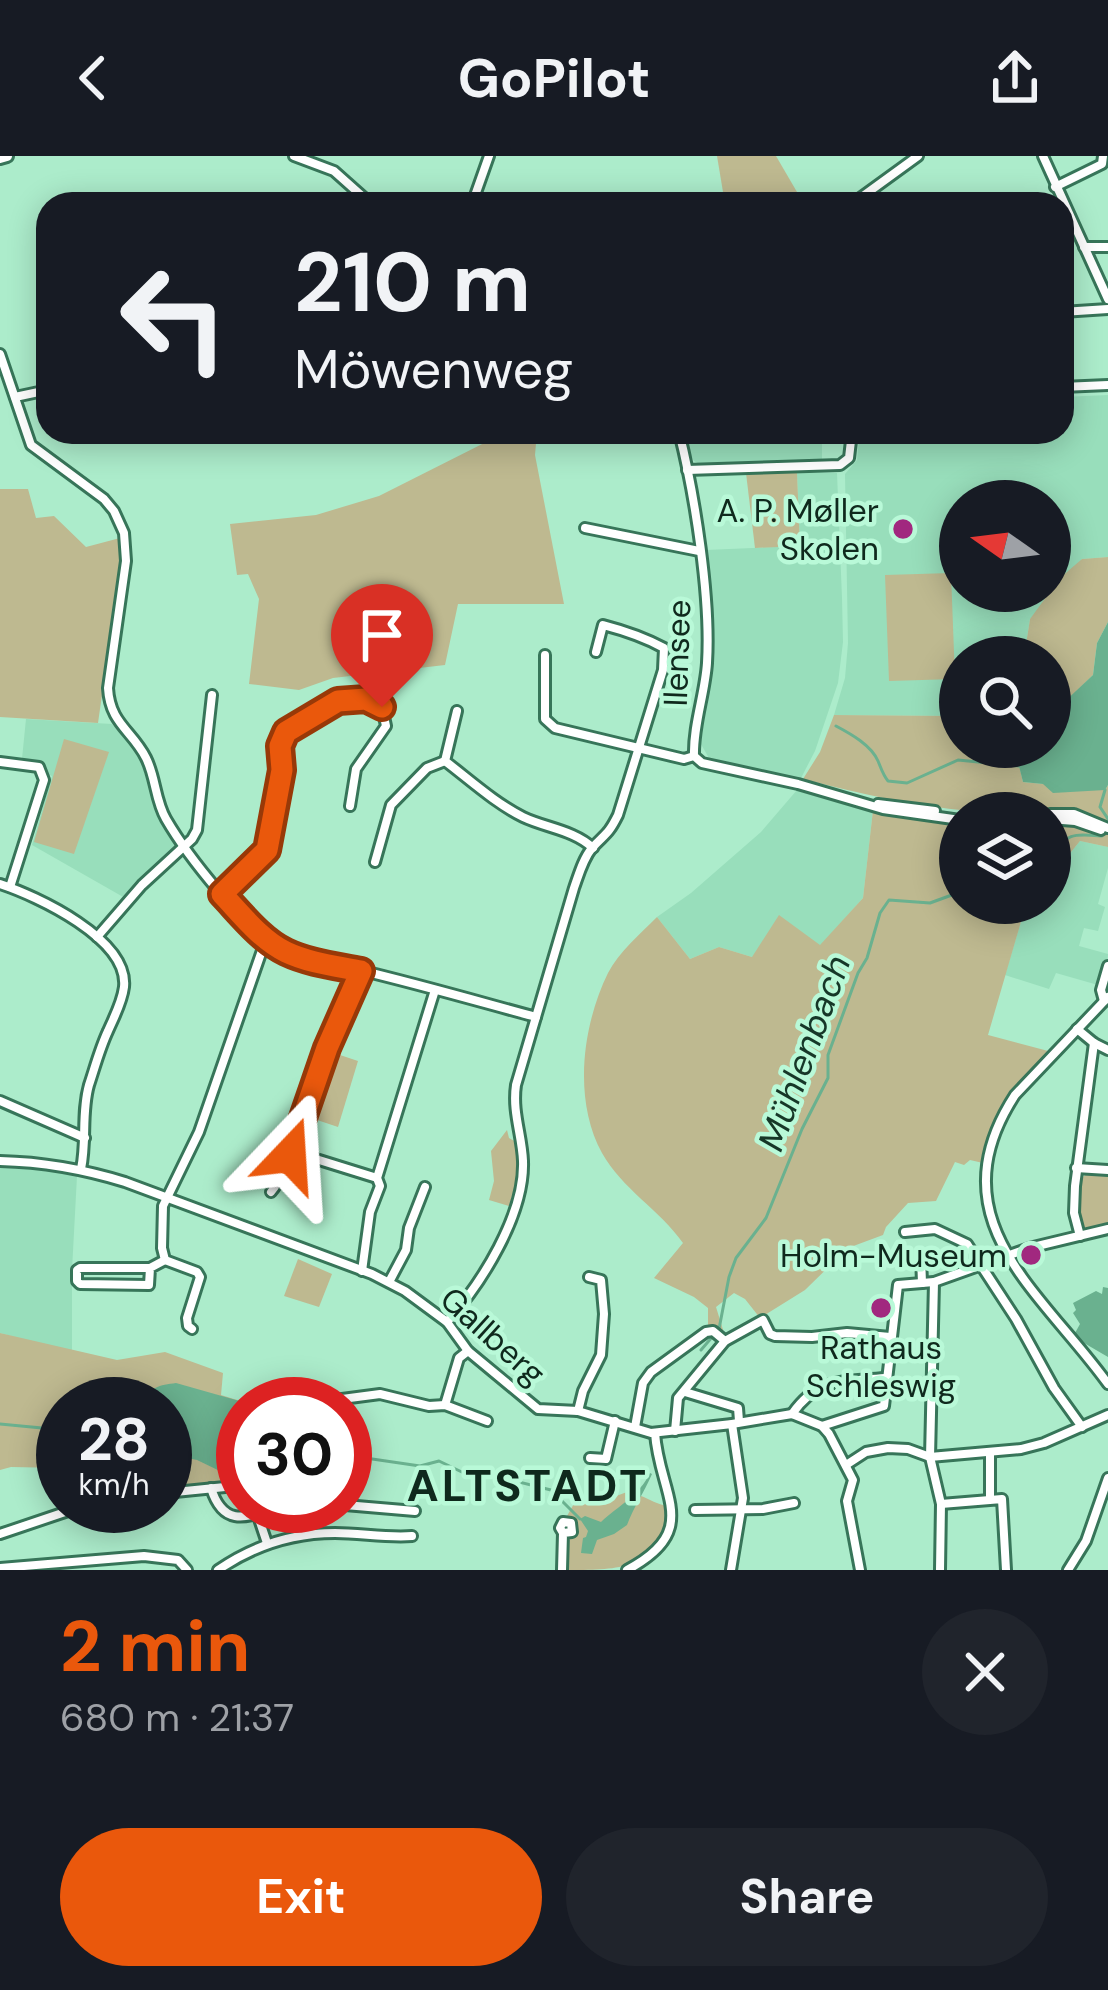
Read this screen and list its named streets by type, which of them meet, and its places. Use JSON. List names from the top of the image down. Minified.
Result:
{"streets":{"street":["Ilensee","Gallberg"]},"districts":["ALTSTADT"],"water":["Mühlenbach"],"places":["A. P. Møller Skolen","Holm-Museum","Rathaus Schleswig"],"north":"left","page":{"header":"GoPilot","turn":["210 m","Möwenweg"],"speed":"28 km/h","limit":"30","heading":["2 min","680 m · 21:37"],"buttons":["Exit","Share"]}}
